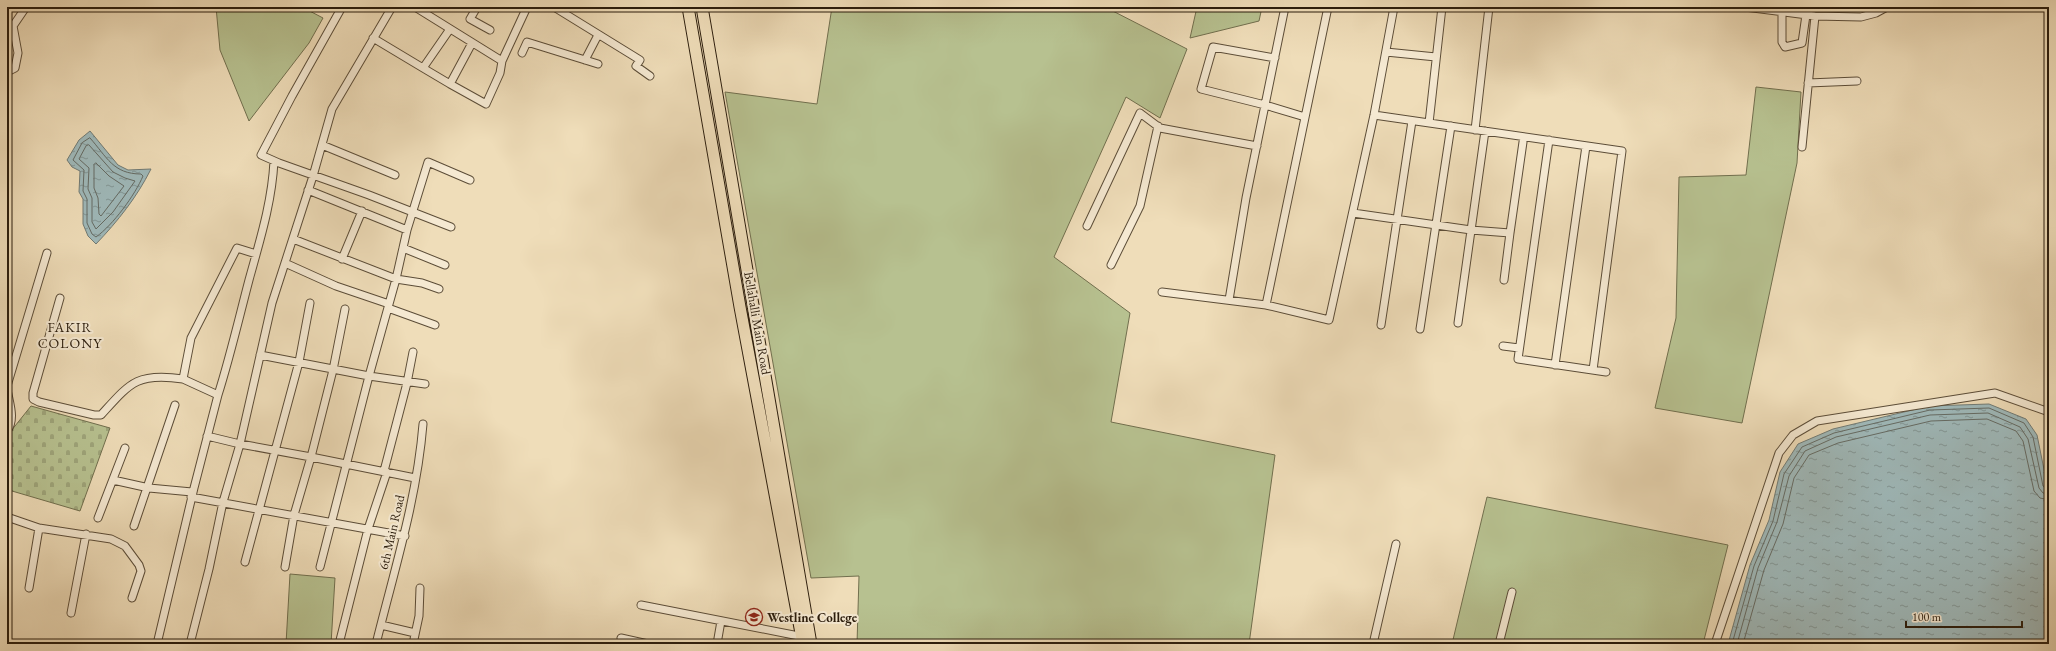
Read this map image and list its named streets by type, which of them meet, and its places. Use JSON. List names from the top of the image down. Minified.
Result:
{"streets":{"main road":["Bellahalli Main Road"],"street":["6th Main Road"]},"districts":["FAKIR COLONY"],"places":{"school or university":["Westline College"]},"scale_bar":"100 m"}
